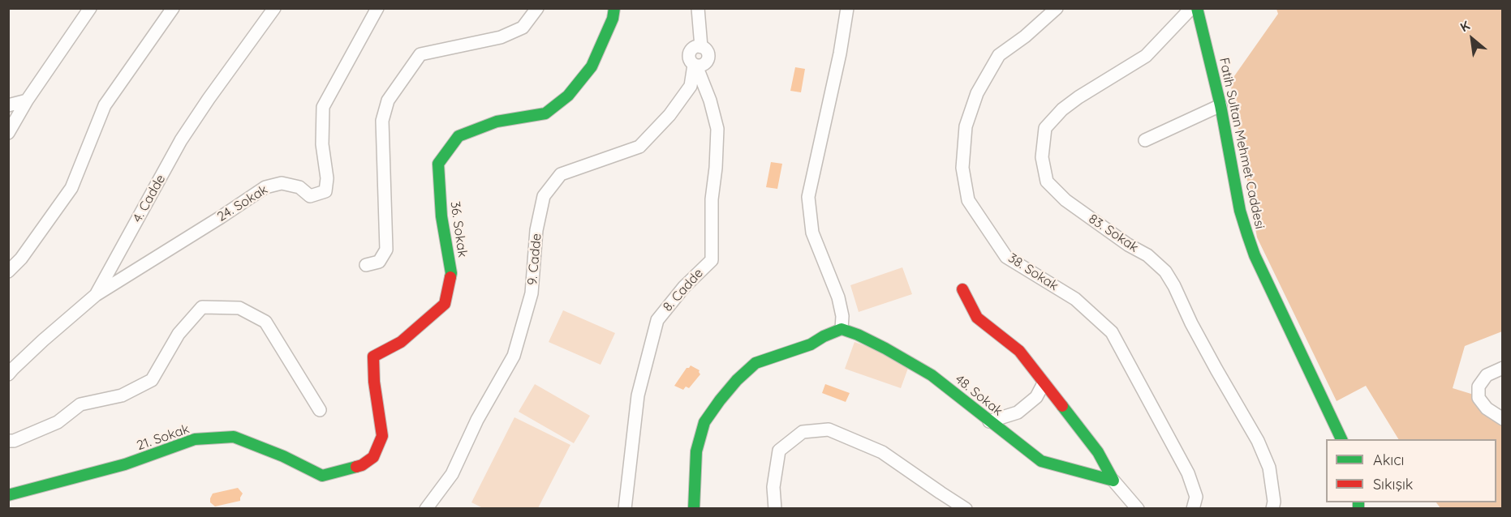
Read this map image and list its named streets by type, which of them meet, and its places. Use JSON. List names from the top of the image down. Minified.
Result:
{"streets":{"street":["Fatih Sultan Mehmet Caddesi","4. Cadde","24. Sokak","36. Sokak","83. Sokak","9. Cadde","38. Sokak","8. Cadde","48. Sokak","21. Sokak"]},"crossings":[["4. Cadde","24. Sokak"],["36. Sokak","21. Sokak"],["9. Cadde","8. Cadde"]],"legend":["Akıcı","Sıkışık"],"north":"top left"}
